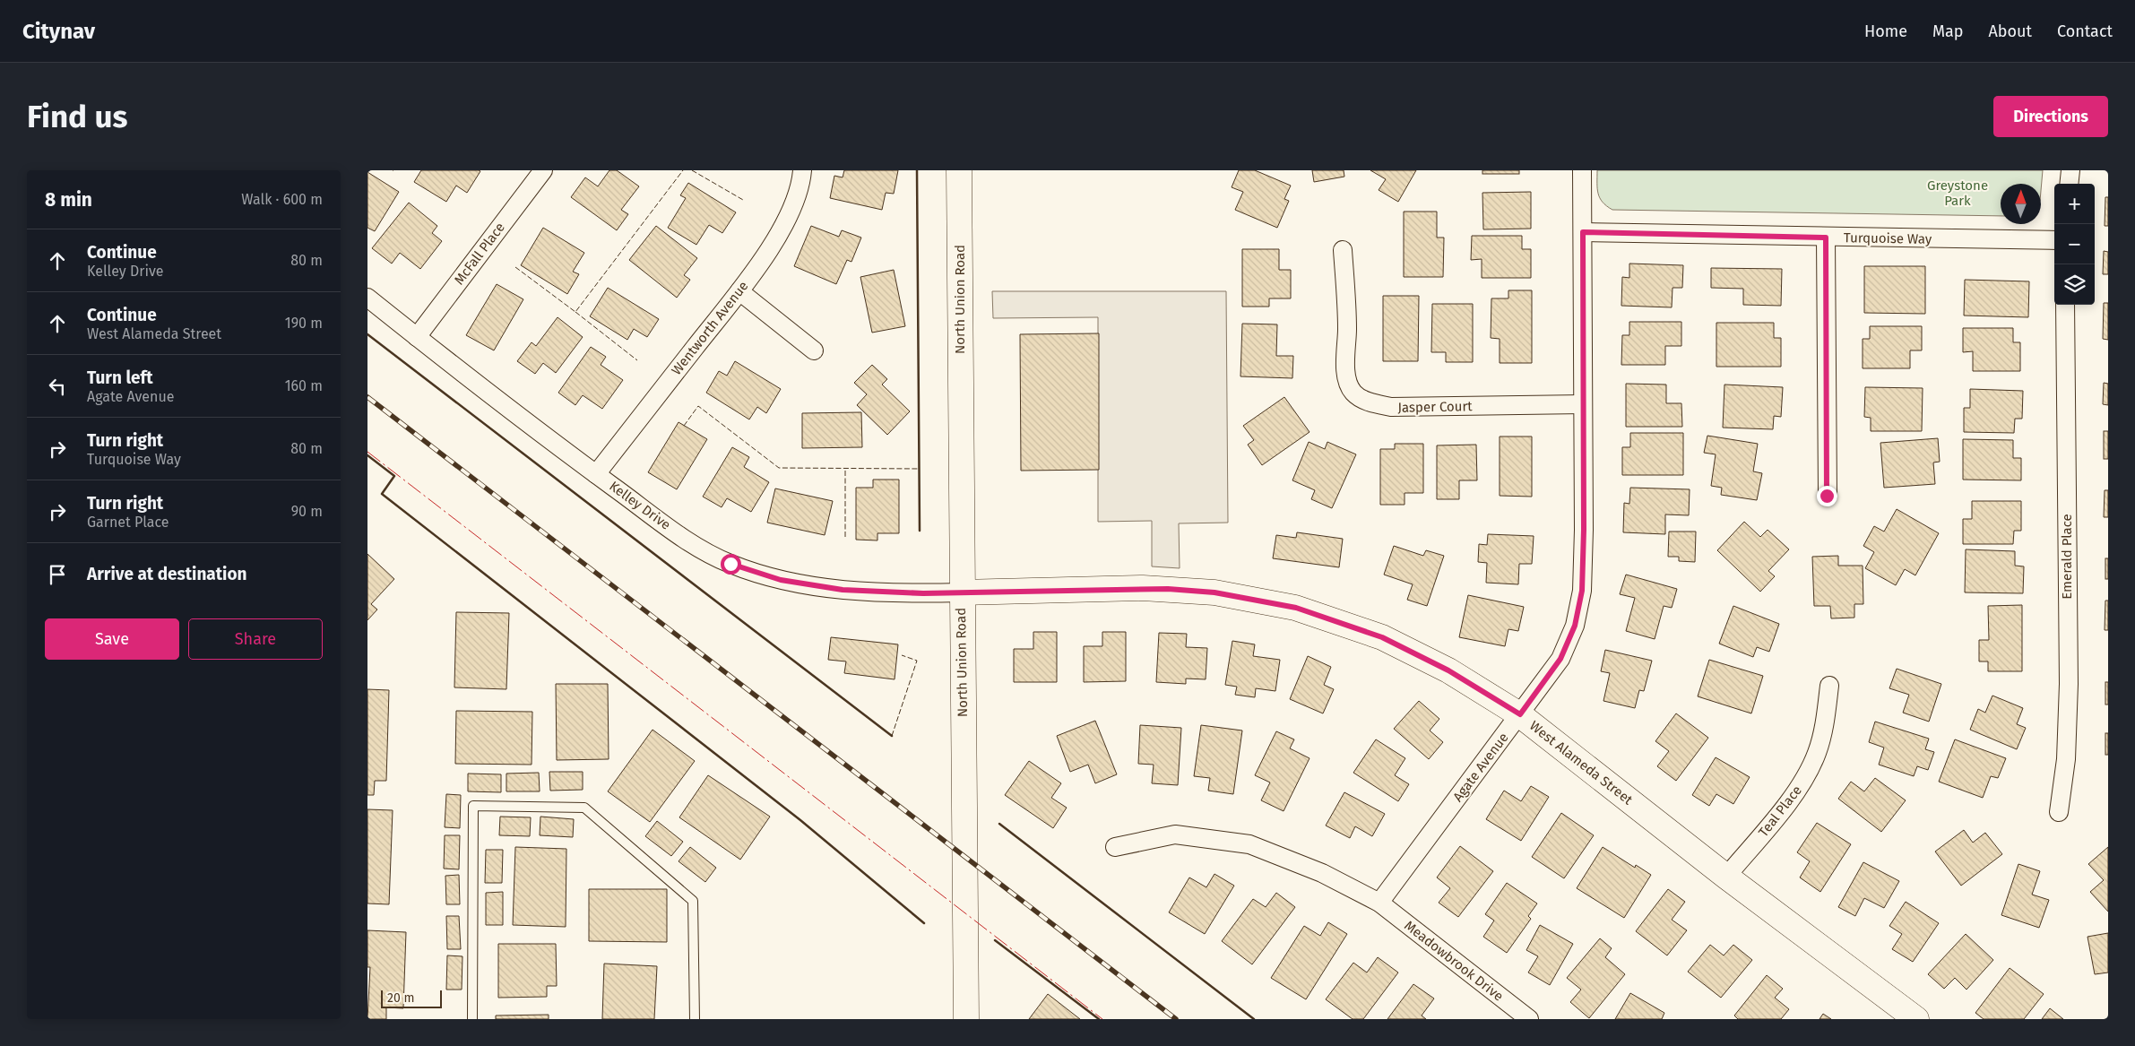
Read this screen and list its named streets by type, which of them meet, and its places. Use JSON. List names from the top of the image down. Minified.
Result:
{"streets":{"street":["Turquoise Way","McFall Place","North Union Road","Wentworth Avenue","Jasper Court","Kelley Drive","Emerald Place","West Alameda Street","Agate Avenue","Teal Place","Meadowbrook Drive"]},"crossings":[["Turquoise Way","Agate Avenue"],["McFall Place","Kelley Drive"],["North Union Road","Kelley Drive"],["North Union Road","West Alameda Street"],["Wentworth Avenue","Kelley Drive"],["Jasper Court","Agate Avenue"],["Kelley Drive","West Alameda Street"],["West Alameda Street","Agate Avenue"],["West Alameda Street","Teal Place"],["Agate Avenue","Meadowbrook Drive"]],"parks":["Greystone Park"],"scale_bar":"20 m","north":"top","page":{"header":"Citynav","nav":["Home","Map","About","Contact"],"buttons":["Directions",["Save","Share"]],"title":"Find us","heading":["8 min","Walk · 600 m"],"map_buttons":["+","−"],"list":[["Continue","Kelley Drive","80 m"],["Continue","West Alameda Street","190 m"],["Turn left","Agate Avenue","160 m"],["Turn right","Turquoise Way","80 m"],["Turn right","Garnet Place","90 m"],"Arrive at destination"],"scale":"20 m"}}
